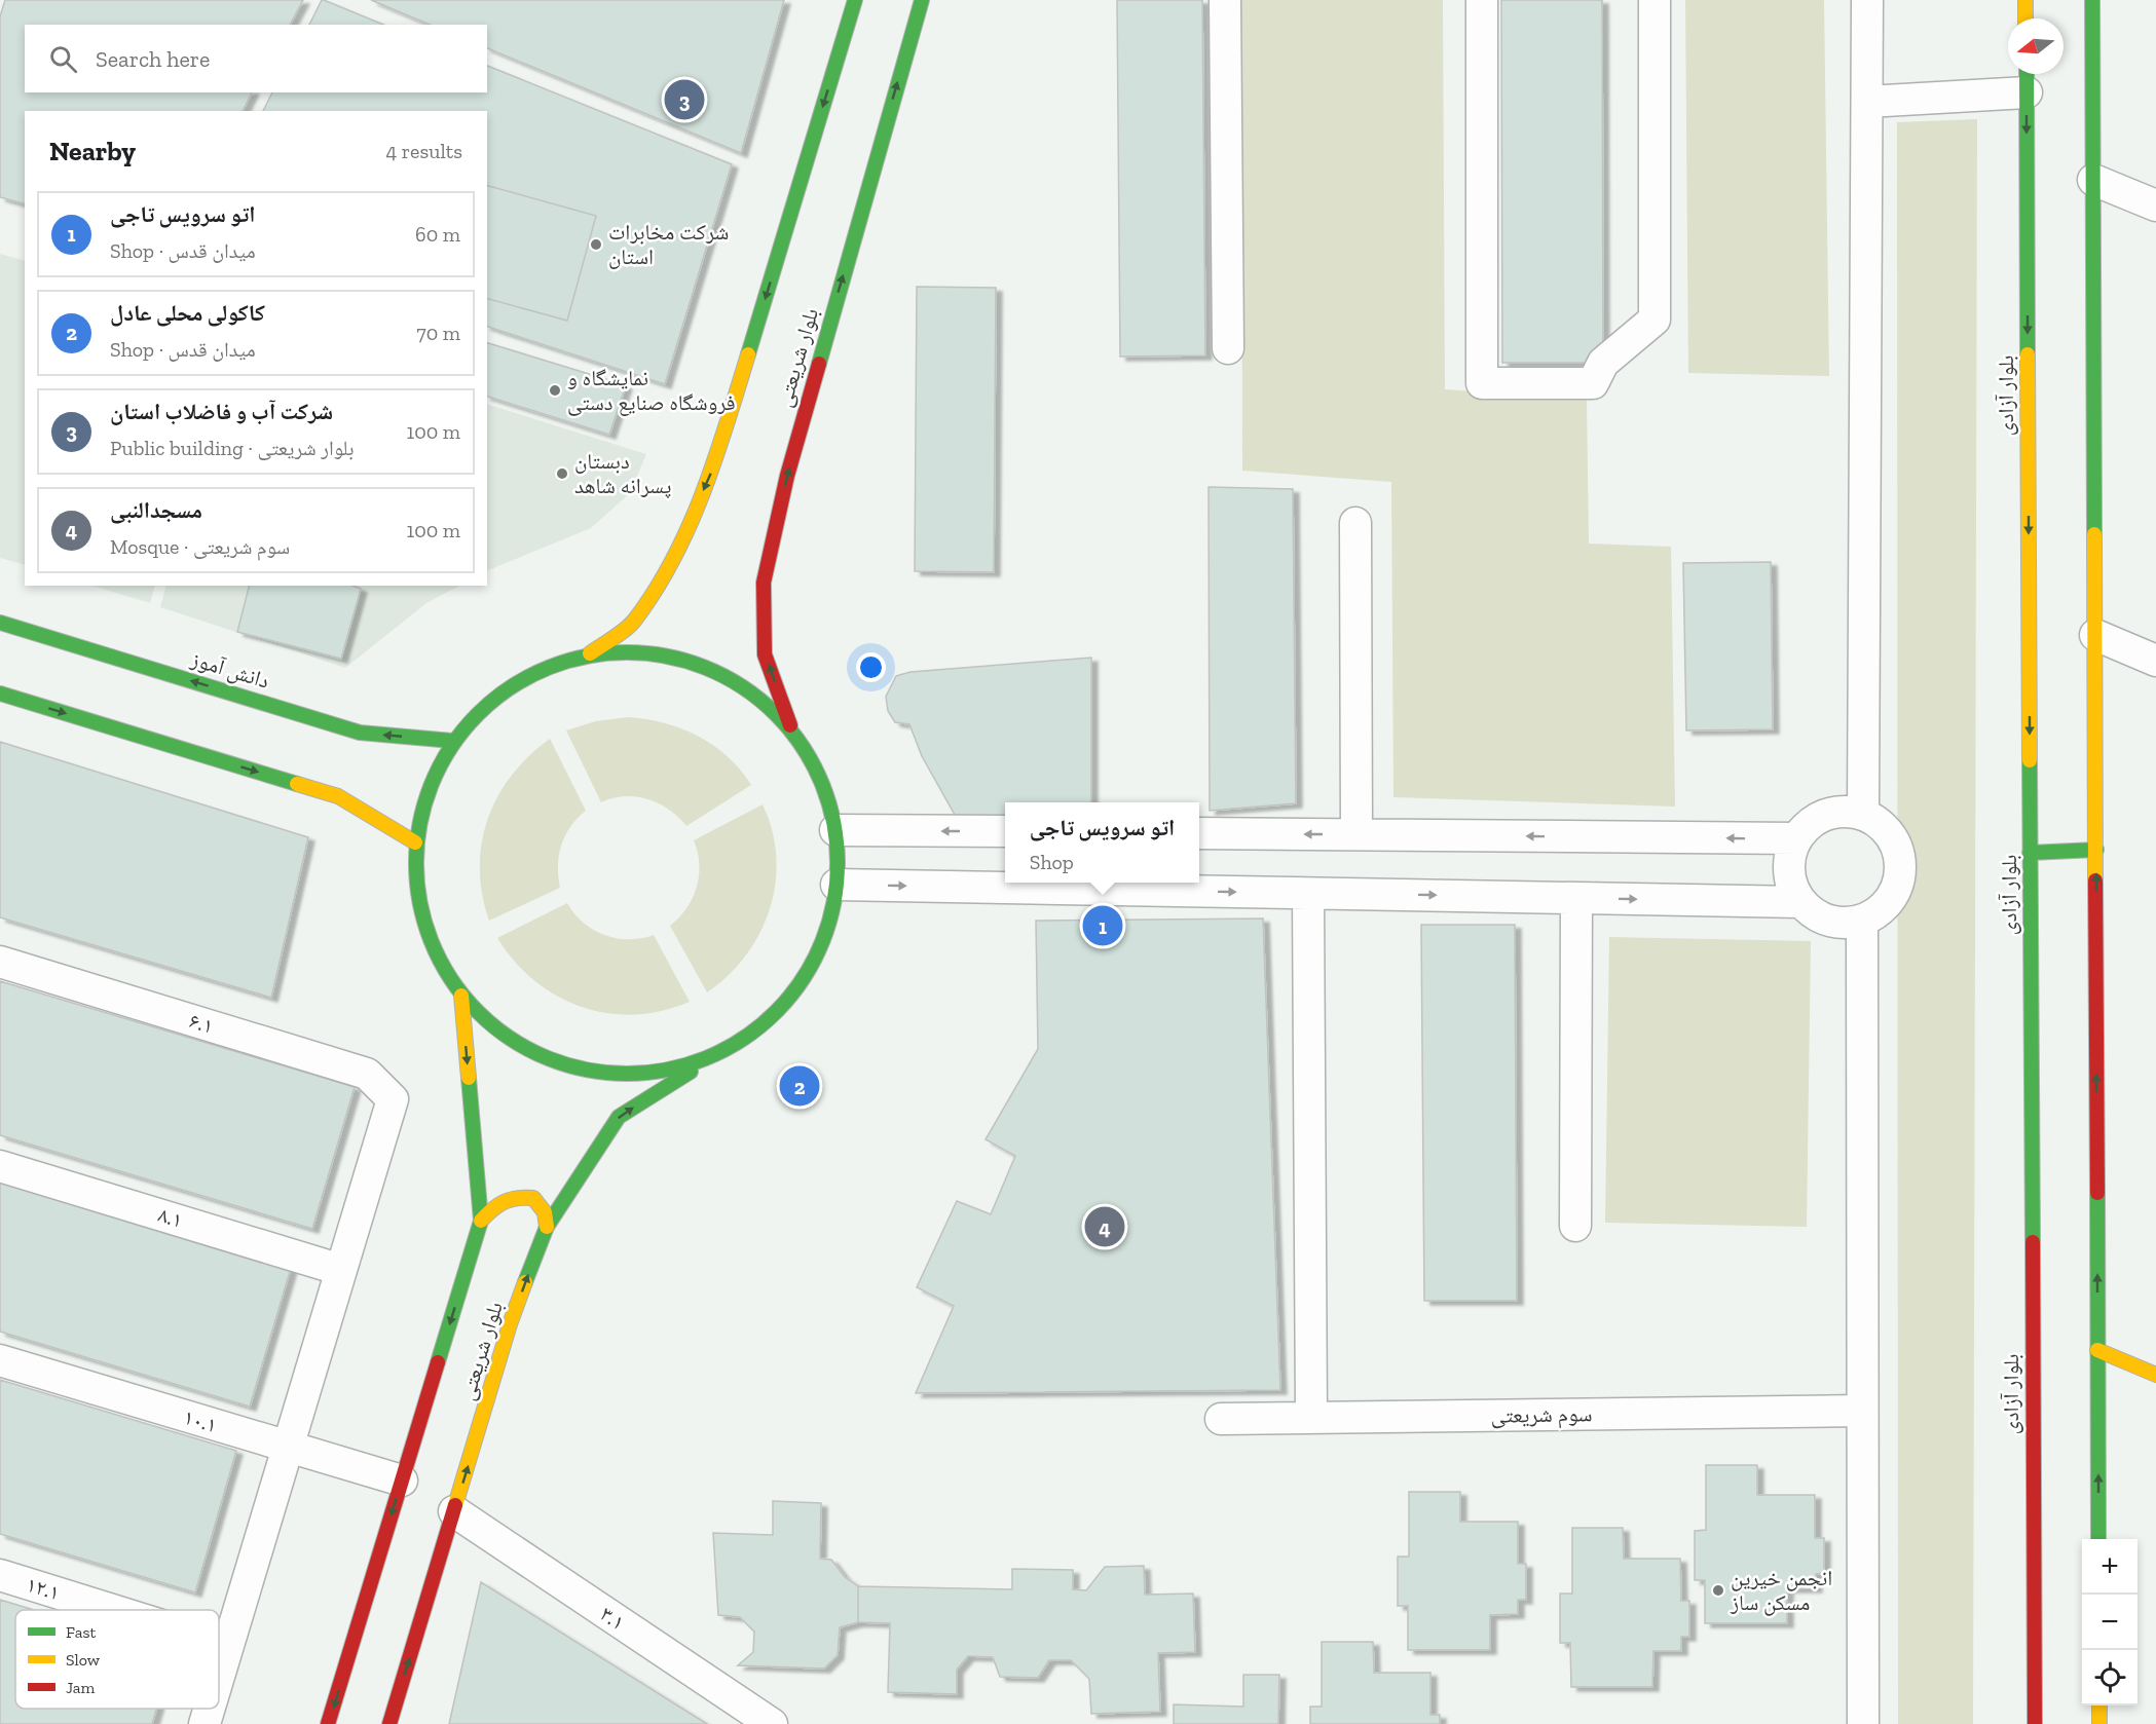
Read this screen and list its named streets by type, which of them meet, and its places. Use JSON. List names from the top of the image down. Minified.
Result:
{"streets":{"main road":["بلوار شریعتی","بلوار آزادی","دانش آموز"],"street":["۶.۱","۸.۱","سوم شریعتی","۱۰.۱","۱۲.۱","۳.۱"]},"crossings":[["بلوار شریعتی","۱۰.۱"],["بلوار شریعتی","۳.۱"],["۶.۱","۸.۱"]],"places":["شرکت مخابرات استان","نمایشگاه و فروشگاه صنایع دستی","دبستان پسرانه شاهد","انجمن خیرین مسکن ساز"],"legend":["Fast","Slow","Jam"],"north":"left","page":{"search":"Search here","pins":["3","1","2","4"],"heading":["Nearby","4 results"],"list":[{"mark":"1","name":"اتو سرویس تاجی","note":"Shop · میدان قدس","value":"60 m"},{"mark":"2","name":"کاکولی محلی عادل","note":"Shop · میدان قدس","value":"70 m"},{"mark":"3","name":"شرکت آب و فاضلاب استان","note":"Public building · بلوار شریعتی","value":"100 m"},{"mark":"4","name":"مسجدالنبی","note":"Mosque · سوم شریعتی","value":"100 m"}],"popup":["اتو سرویس تاجی","Shop"],"map_buttons":["+","−"]}}
